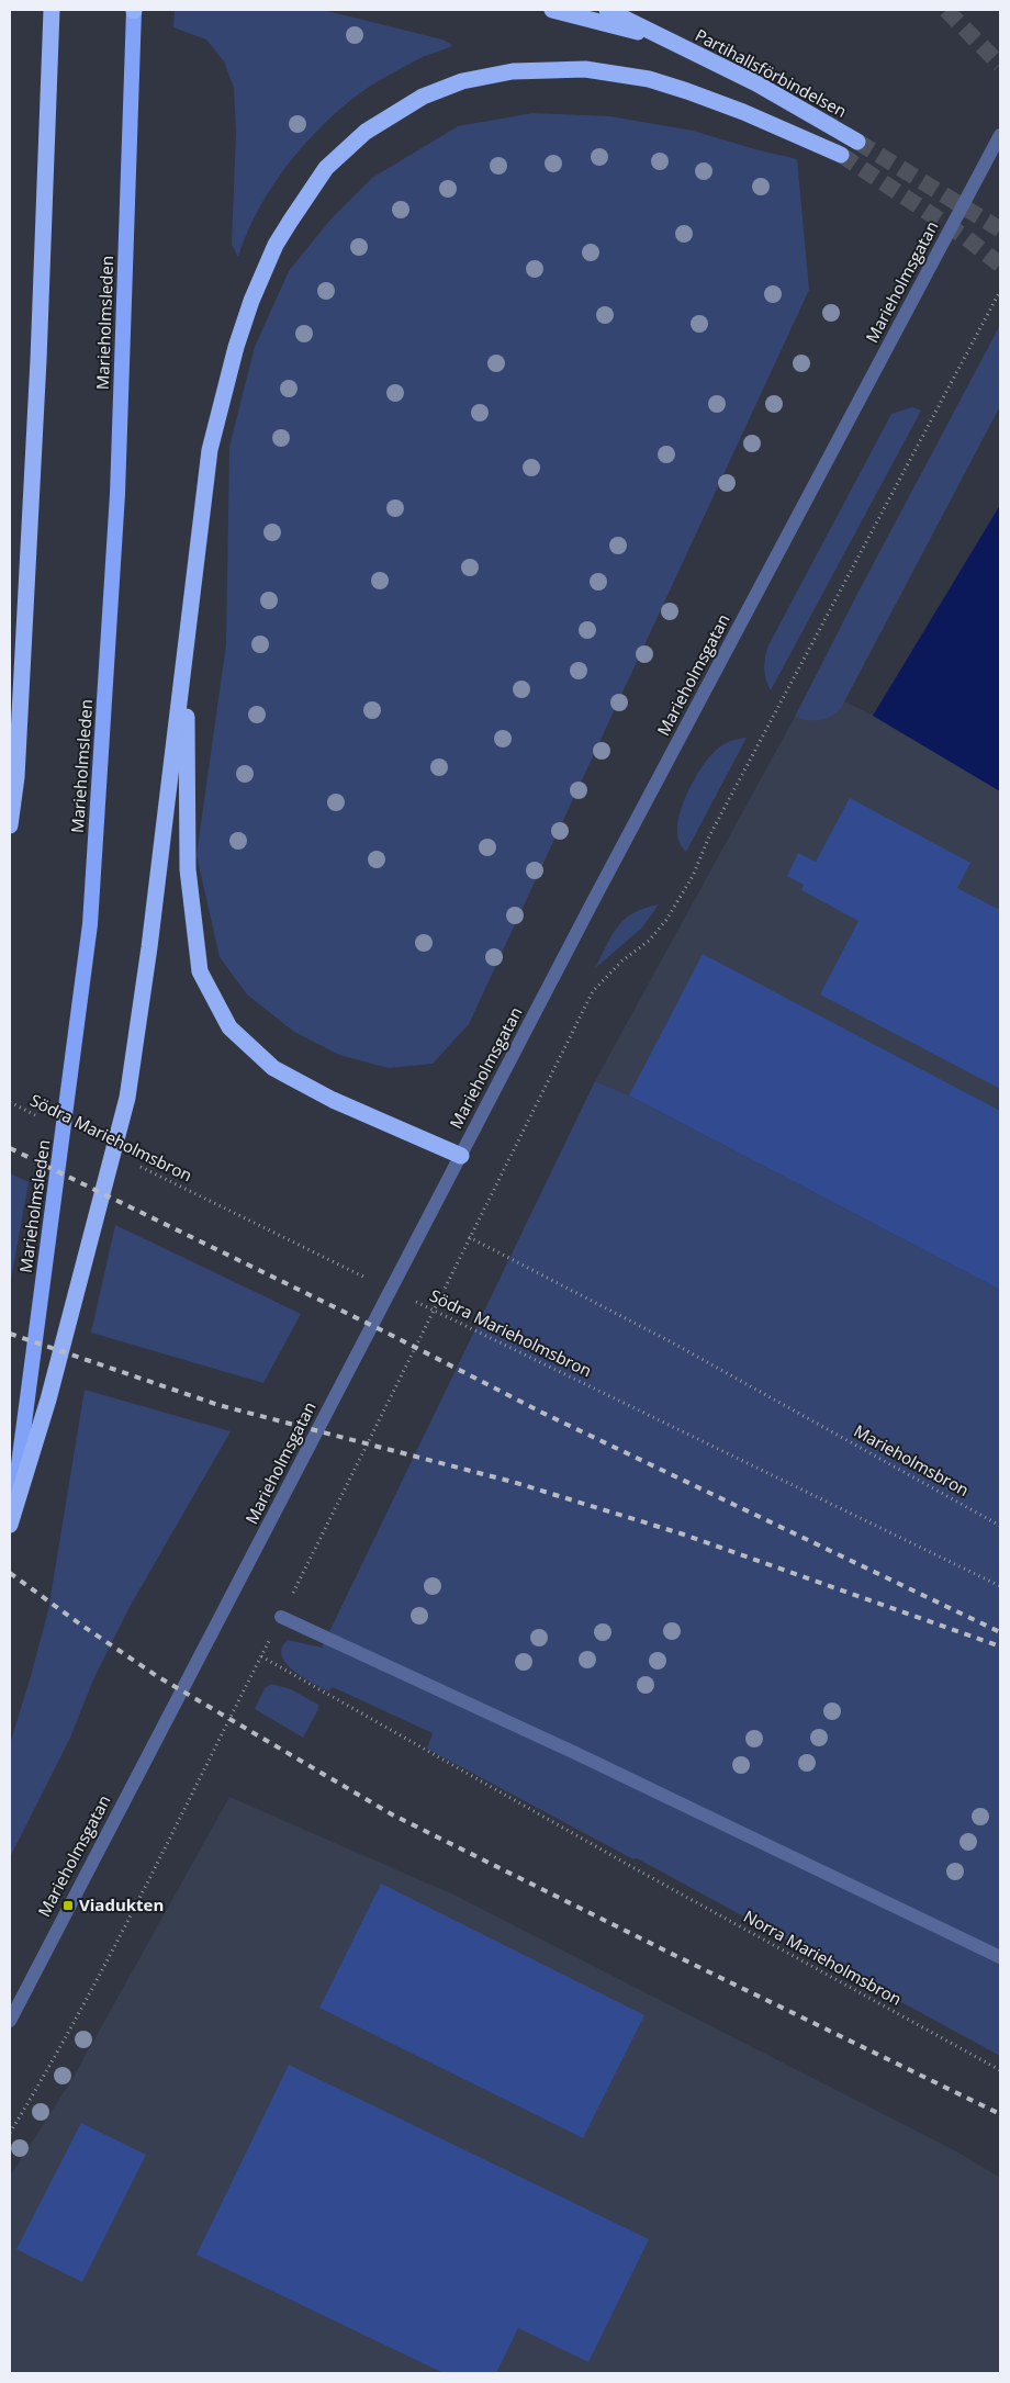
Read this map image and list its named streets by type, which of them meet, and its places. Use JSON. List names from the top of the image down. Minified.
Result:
{"streets":{"highway":["Partihallsförbindelsen","Marieholmsleden"],"street":["Marieholmsgatan"],"path":["Södra Marieholmsbron","Marieholmsbron","Norra Marieholmsbron"]},"places":{"transit":["Viadukten"]}}
